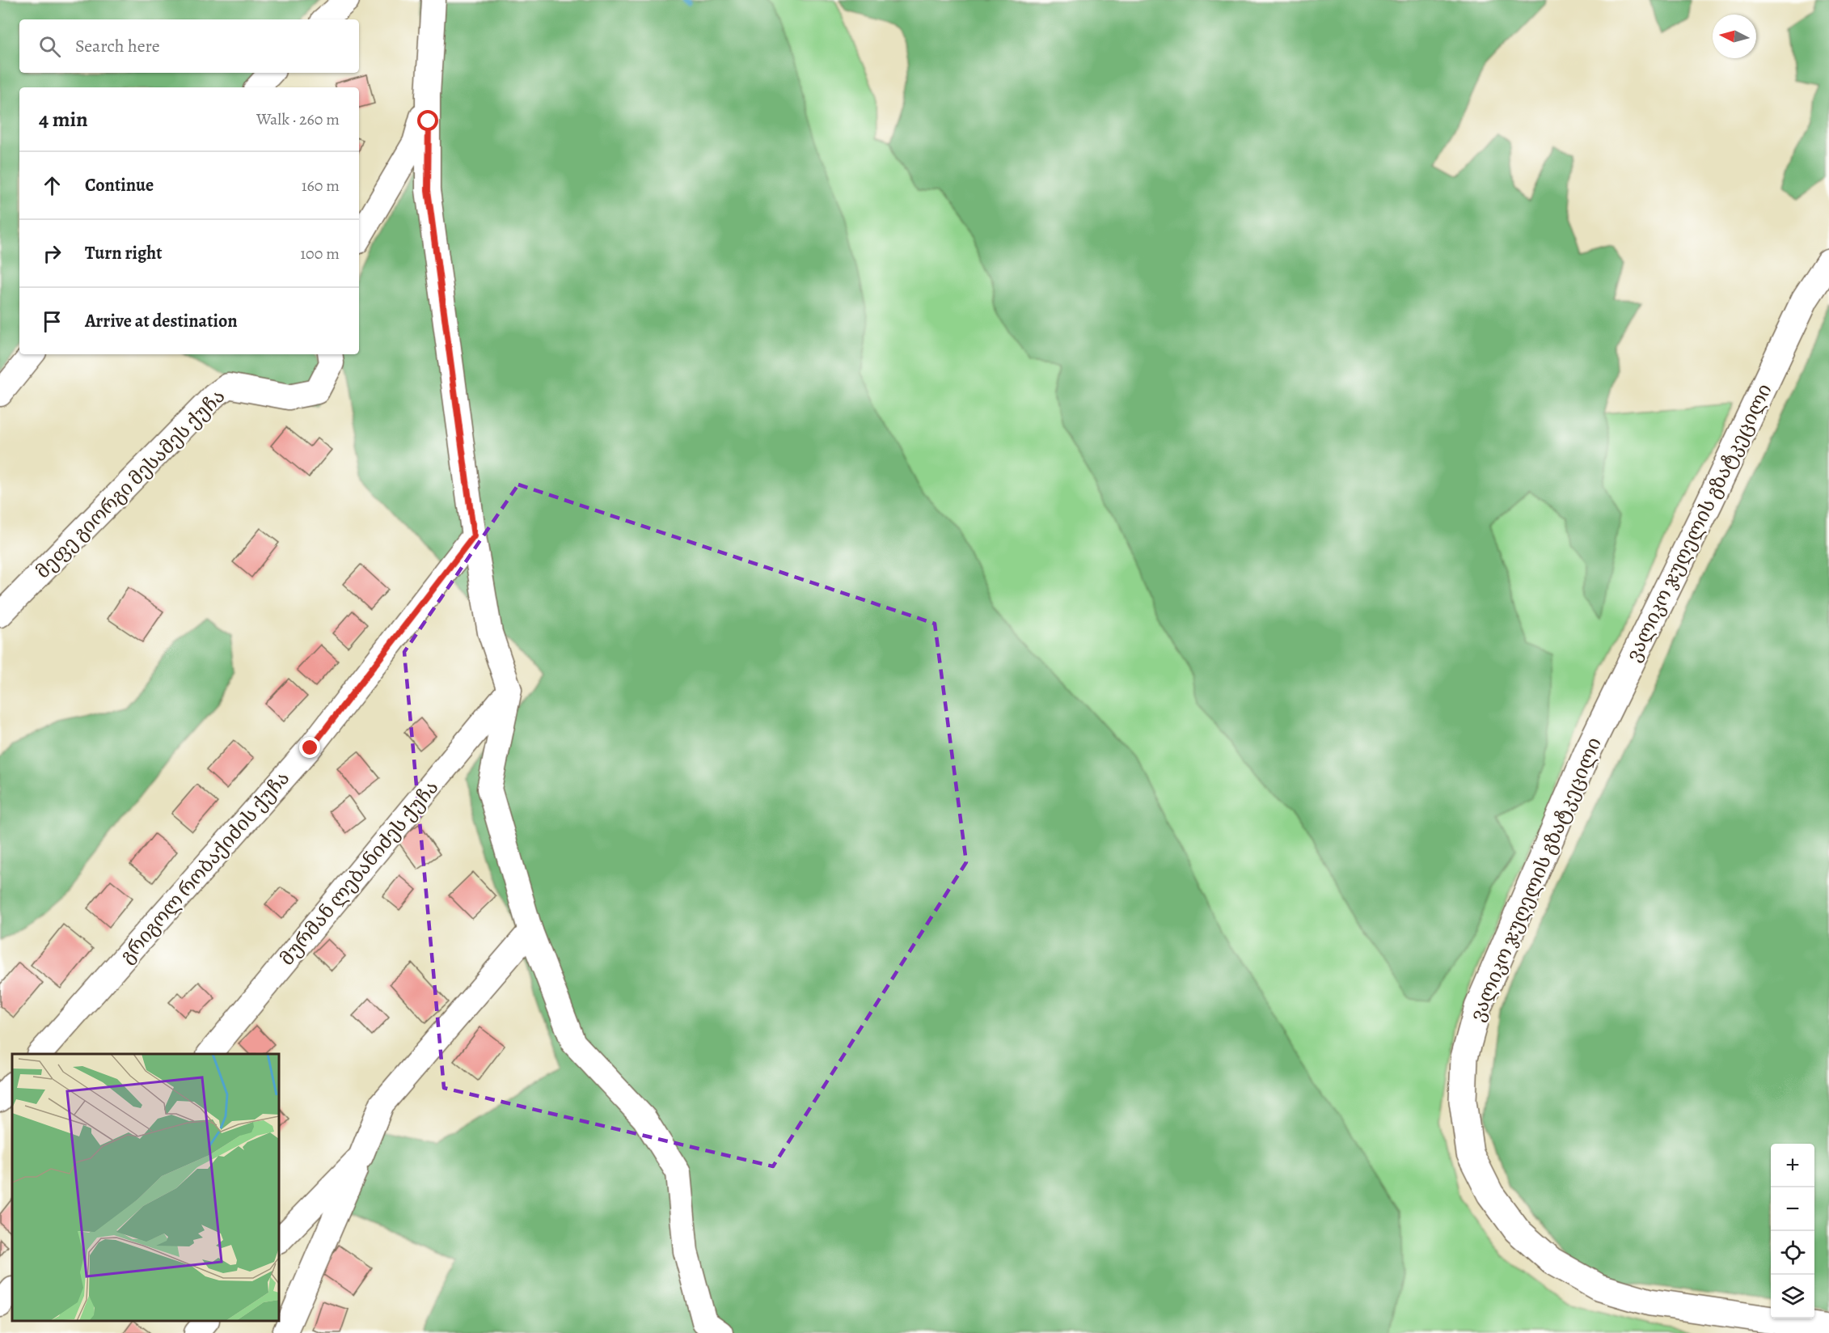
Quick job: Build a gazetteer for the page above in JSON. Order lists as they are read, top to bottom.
{
  "streets": {
    "main road": ["ვალიკო ჯუღელის გზატკეცილი"],
    "street": ["მეფე გიორგი მესამეს ქუჩა", "გრიგოლ რობაქიძის ქუჩა", "მურმან ლებანიძეს ქუჩა"]
  },
  "north": "left",
  "page": {
    "search": "Search here",
    "heading": ["4 min", "Walk · 260 m"],
    "list": [
      ["Continue", "160 m"],
      ["Turn right", "100 m"],
      "Arrive at destination"
    ],
    "map_buttons": ["+", "−"]
  }
}
